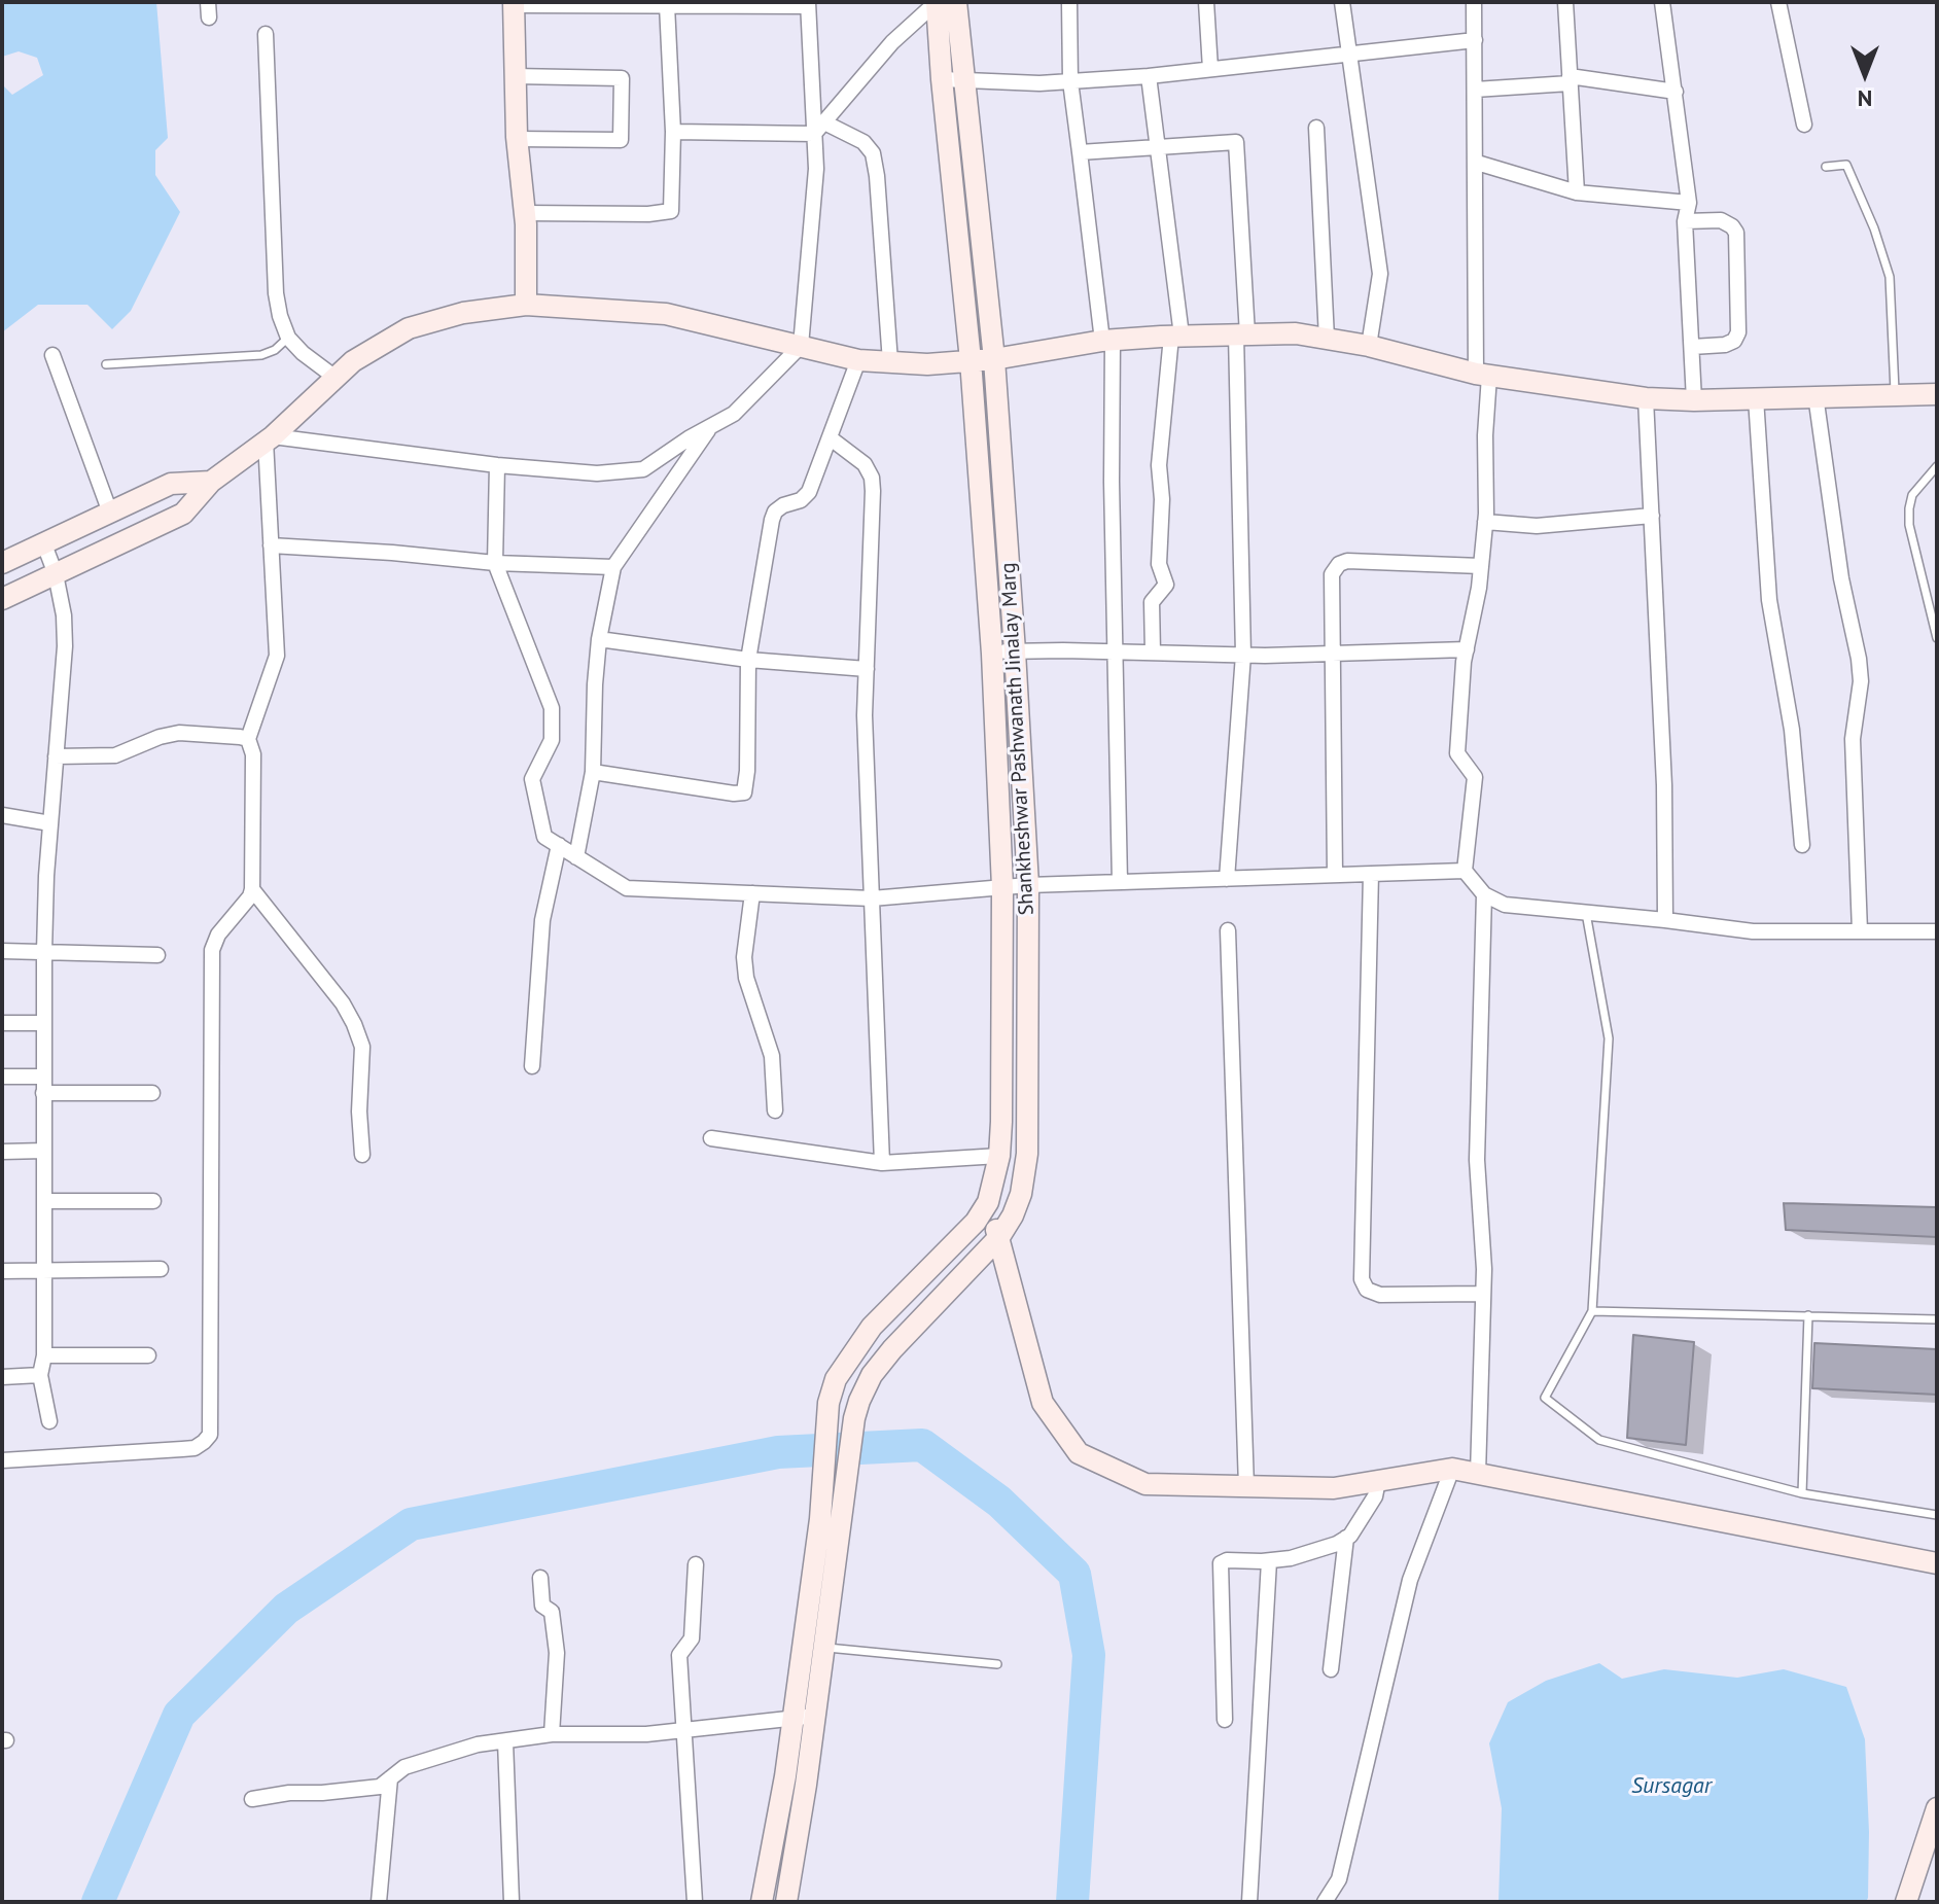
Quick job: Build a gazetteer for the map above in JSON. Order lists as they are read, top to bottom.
{
  "streets": {
    "main road": ["Shankheshwar Pashwanath Jinalay Marg"]
  },
  "water": ["Sursagar"],
  "north": "bottom"
}
